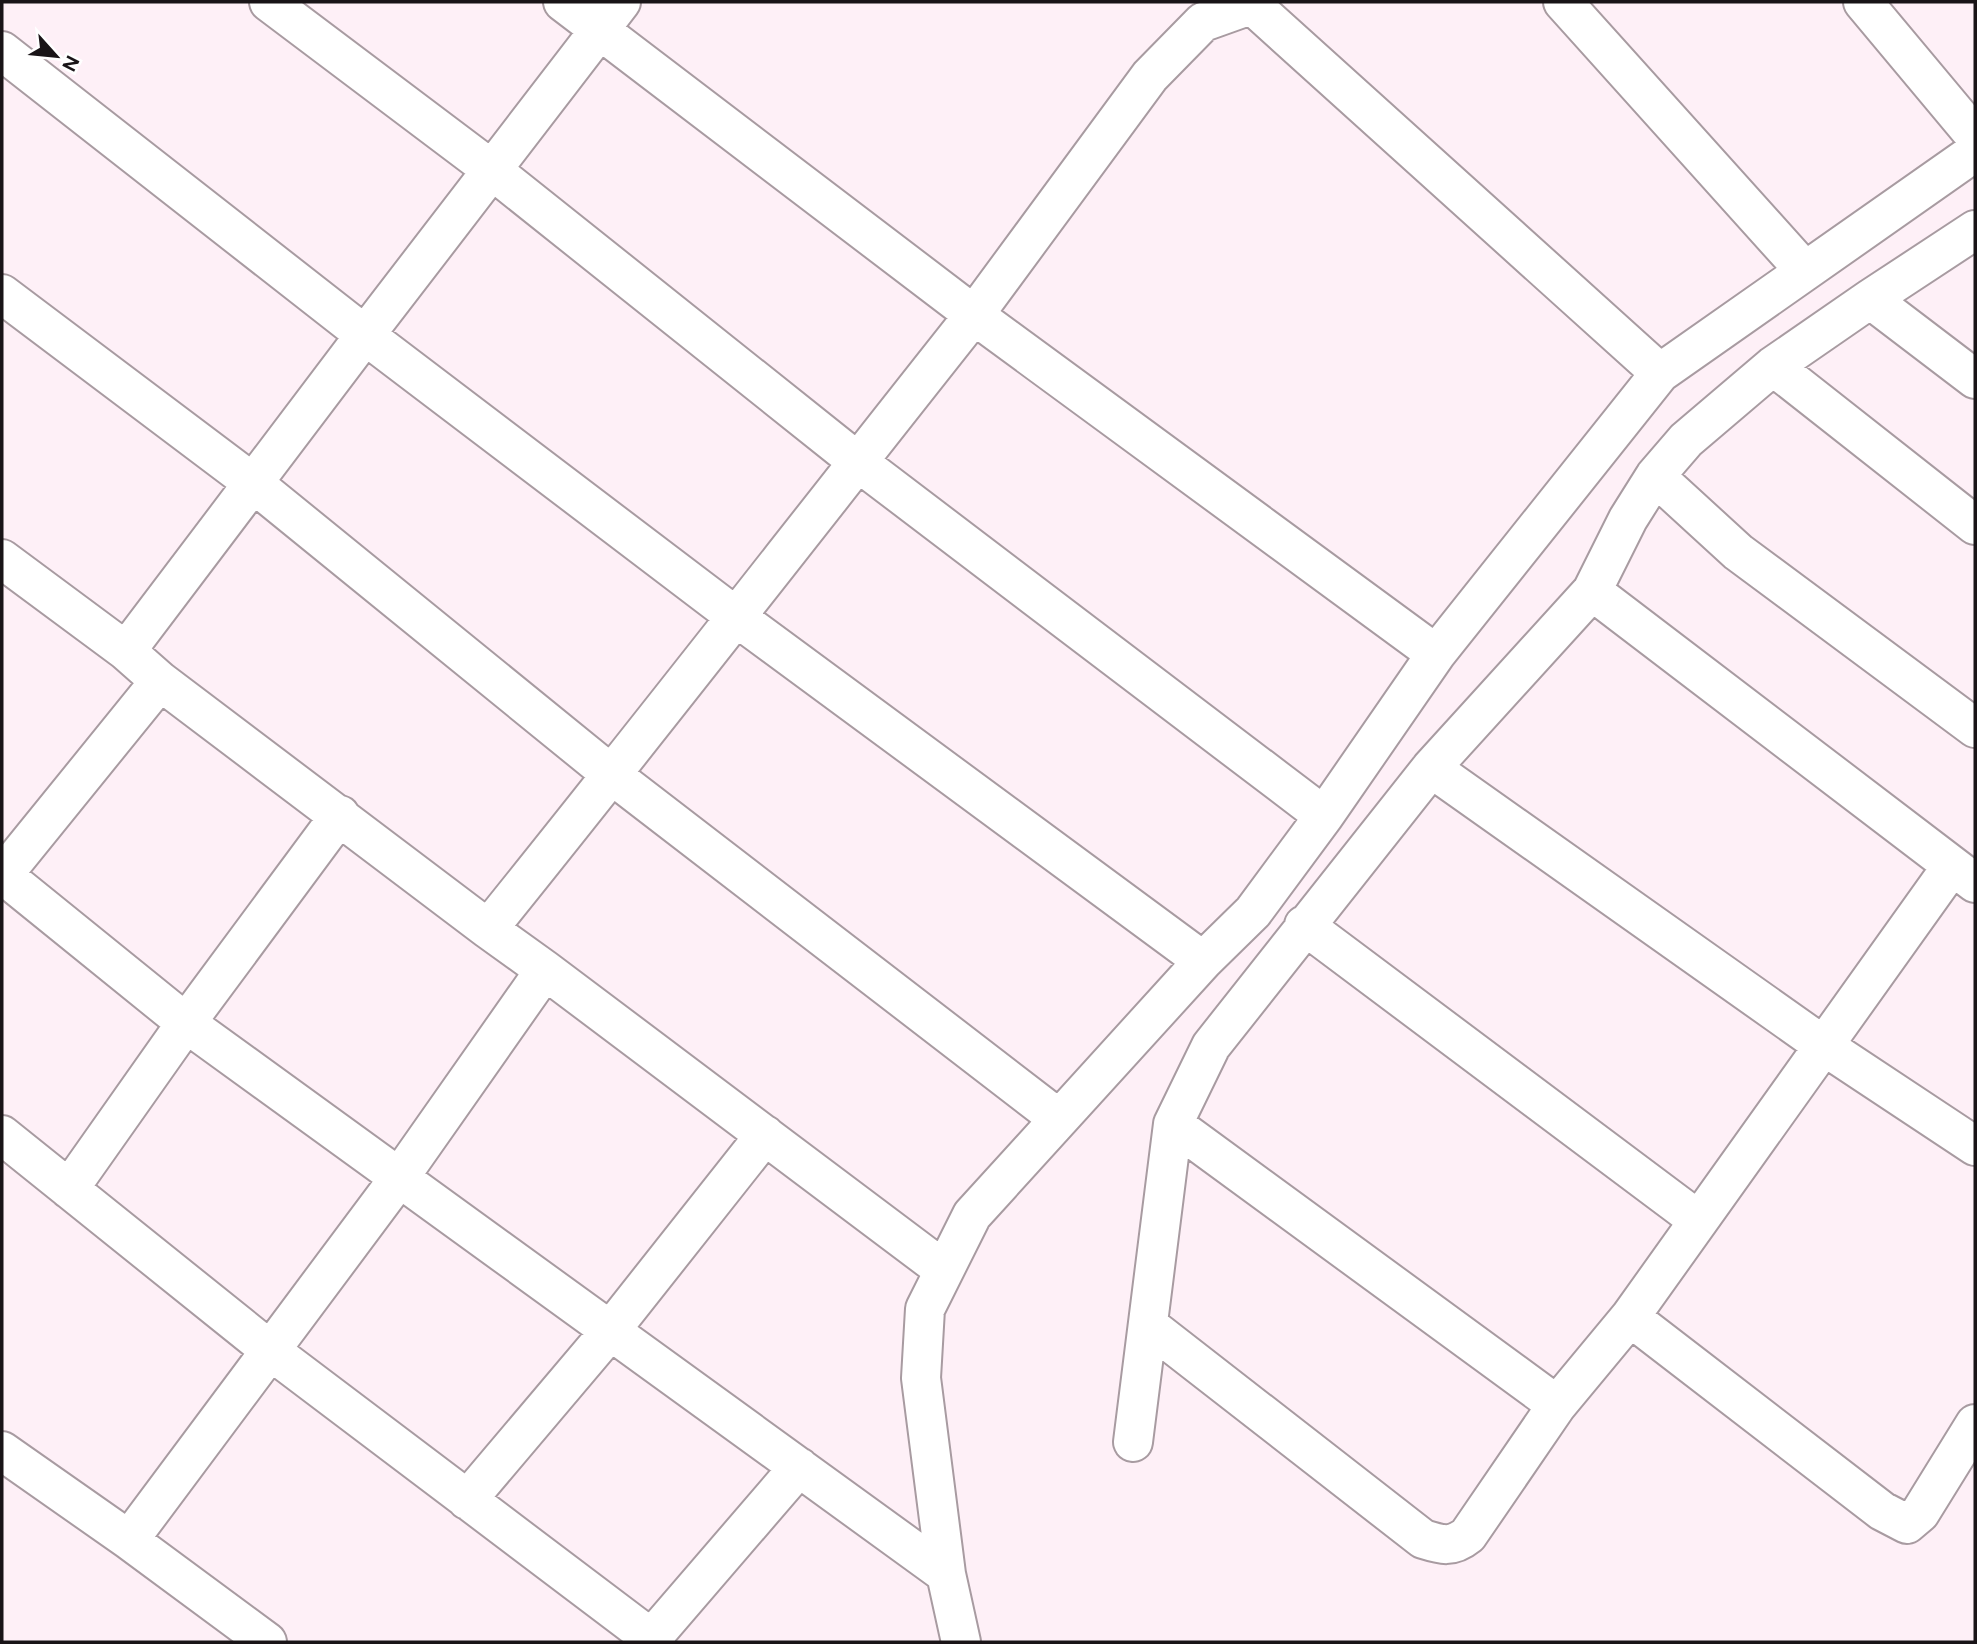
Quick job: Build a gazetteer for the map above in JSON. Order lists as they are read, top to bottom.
{
  "north": "bottom right"
}
